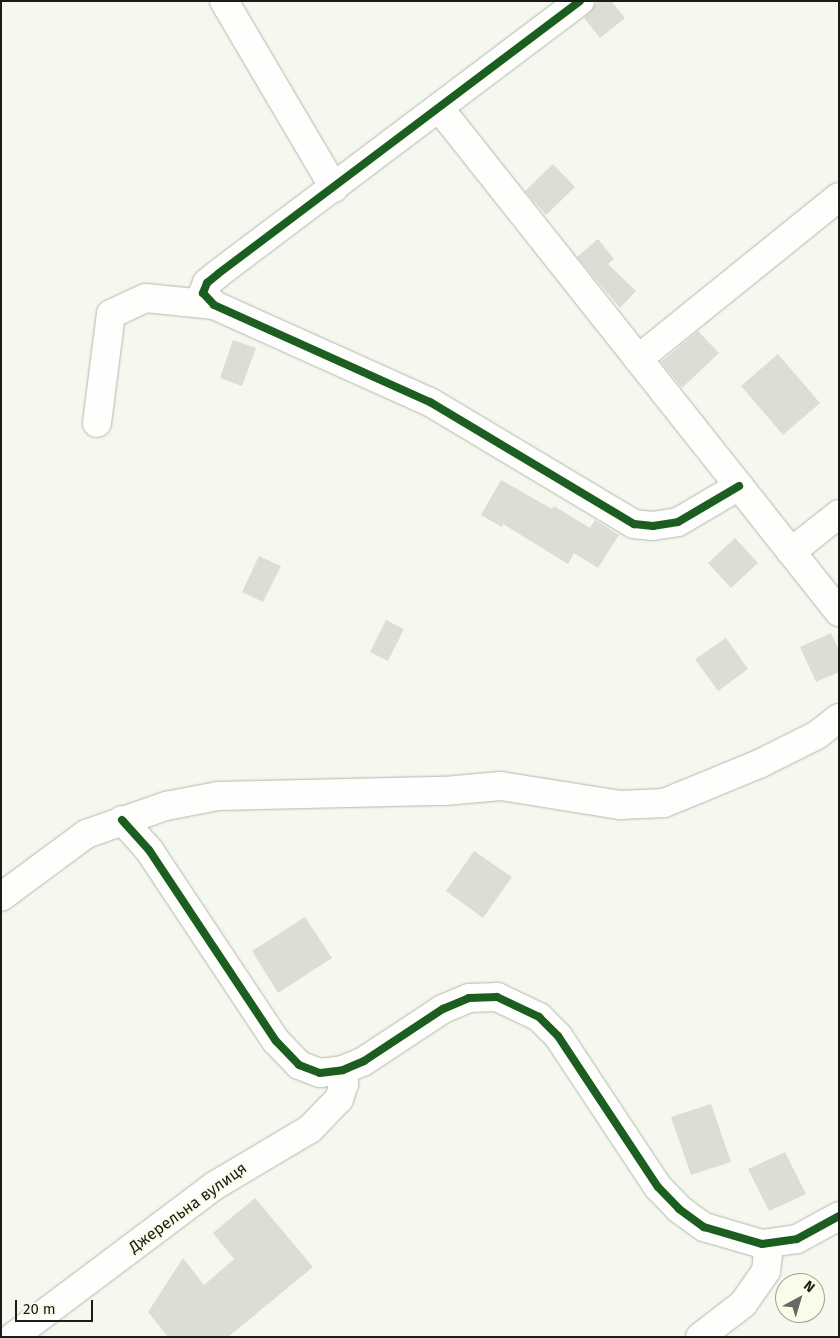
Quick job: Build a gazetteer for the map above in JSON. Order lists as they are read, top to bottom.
{
  "streets": {
    "street": ["Джерельна вулиця"]
  },
  "scale_bar": "20 m",
  "north": "top right"
}
